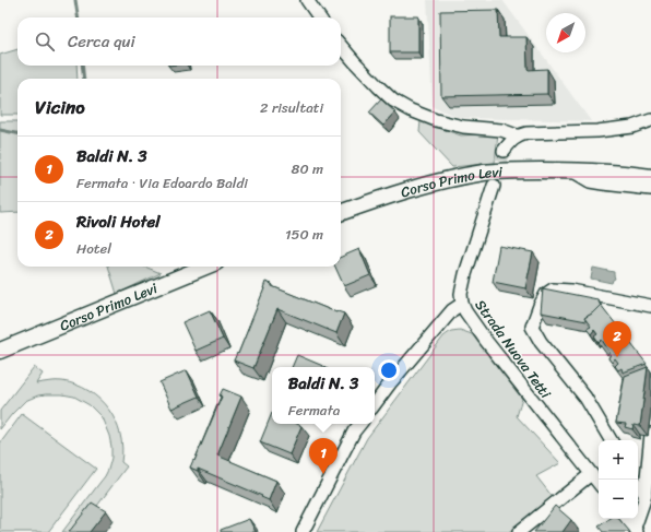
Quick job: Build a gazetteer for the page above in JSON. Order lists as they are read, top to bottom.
{
  "streets": {
    "main road": ["Corso Primo Levi"],
    "street": ["Strada Nuova Tetti"]
  },
  "north": "bottom left",
  "page": {
    "search": "Cerca qui",
    "heading": ["Vicino", "2 risultati"],
    "list": [
      {
        "mark": "1",
        "name": "Baldi N. 3",
        "note": "Fermata · Via Edoardo Baldi",
        "value": "80 m"
      },
      {
        "mark": "2",
        "name": "Rivoli Hotel",
        "note": "Hotel",
        "value": "150 m"
      }
    ],
    "pins": ["2", "1"],
    "popup": ["Baldi N. 3", "Fermata"],
    "map_buttons": ["+", "−"]
  }
}
